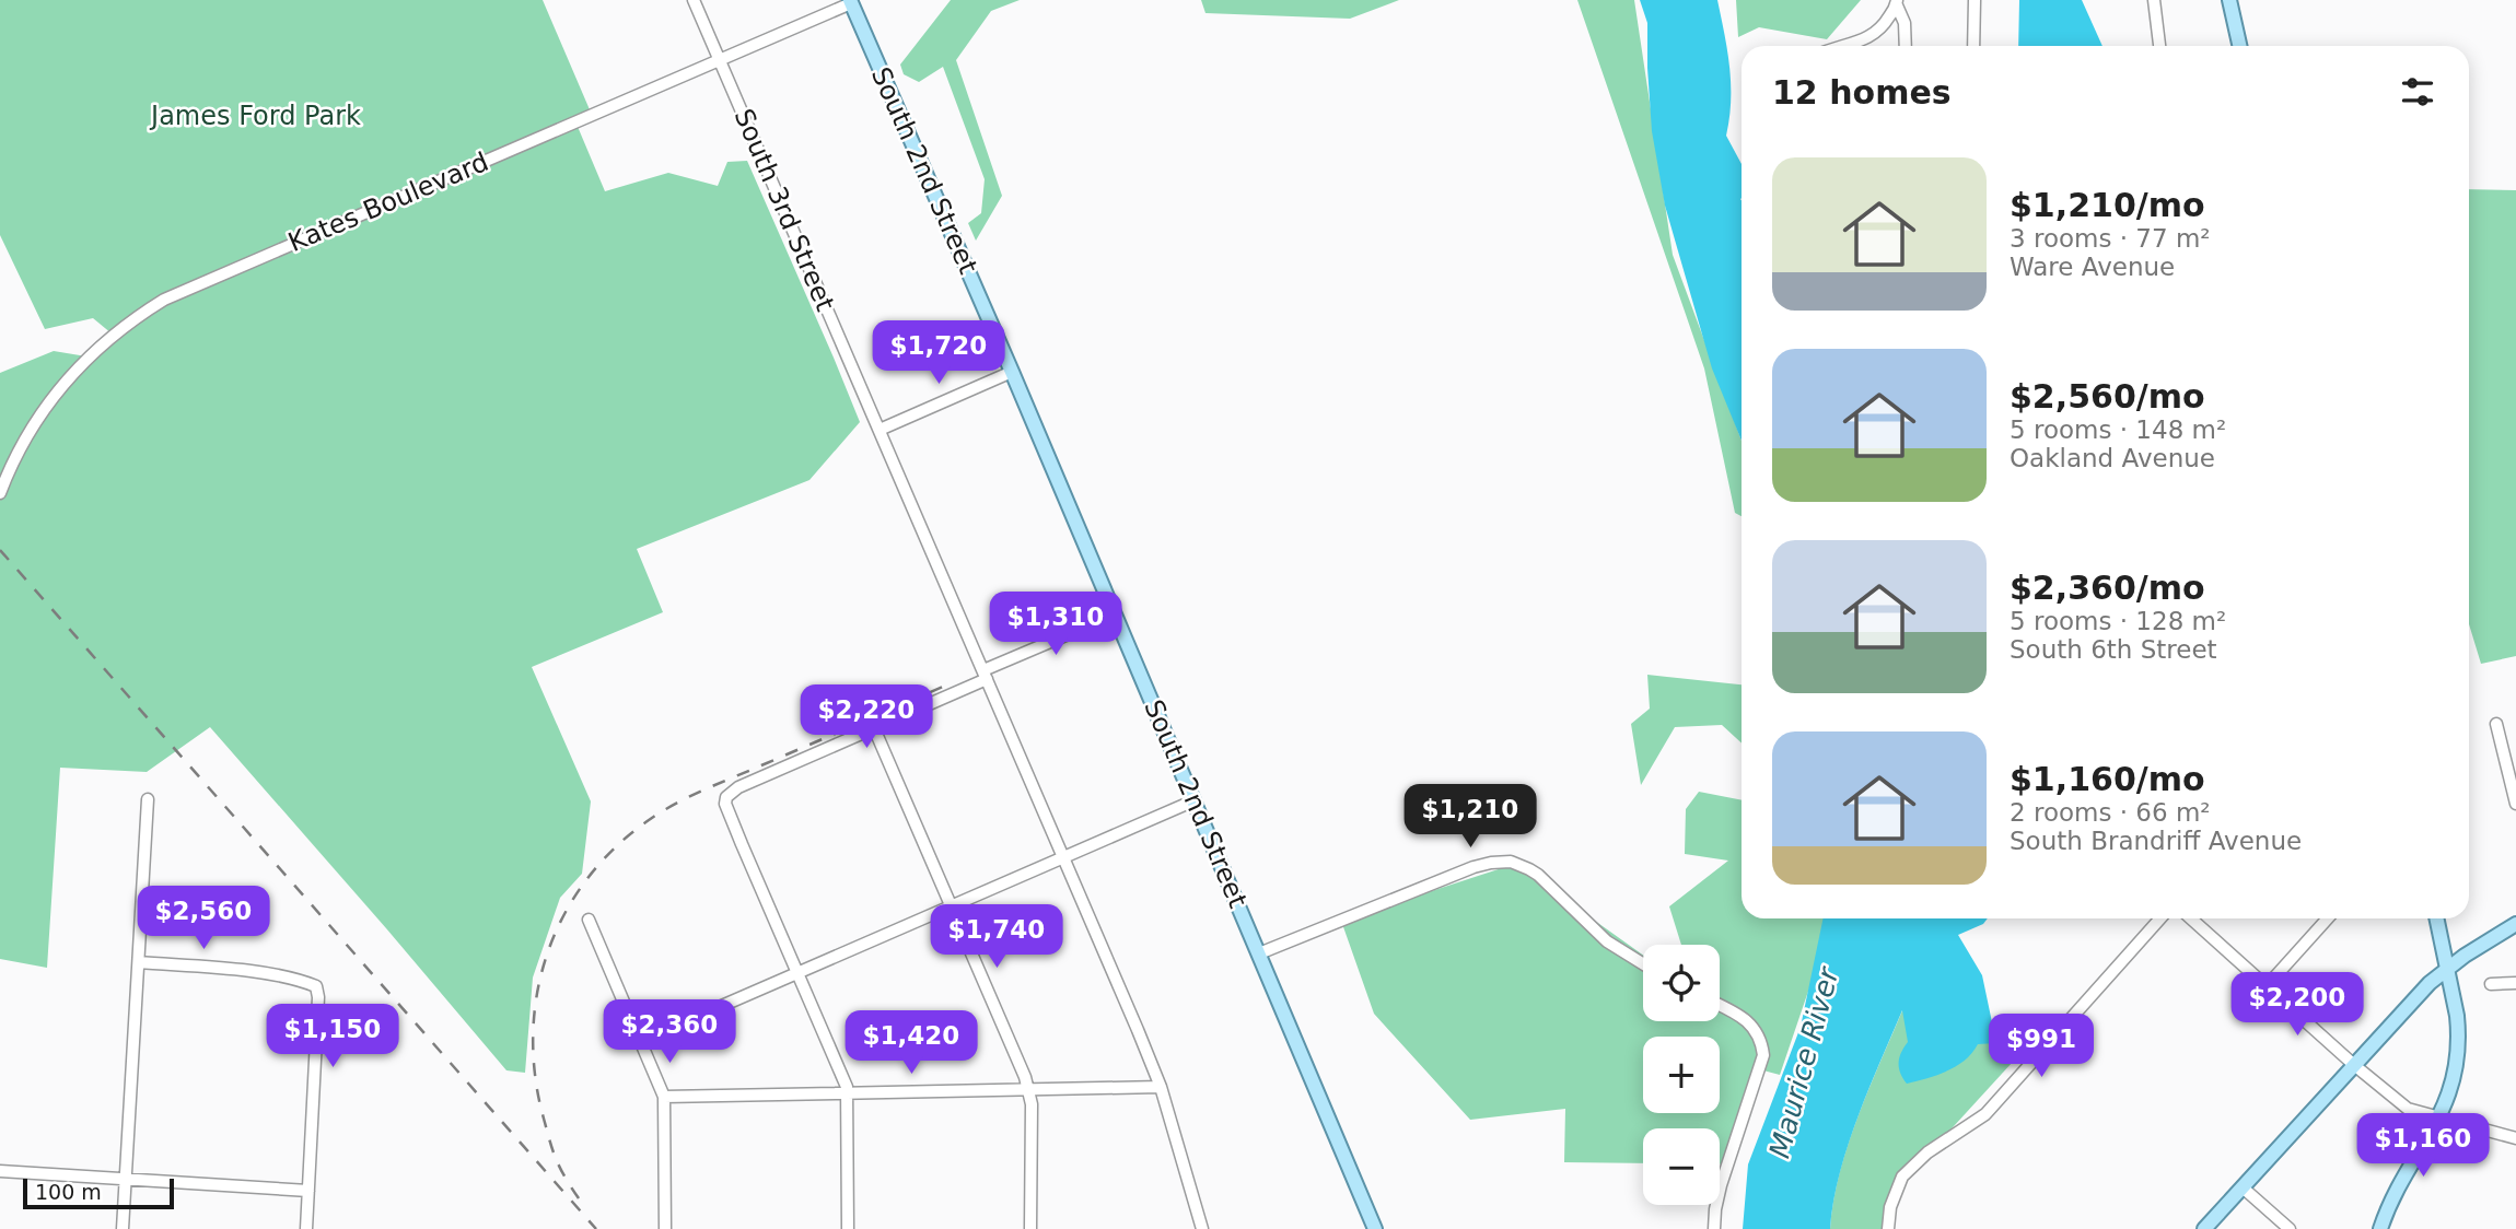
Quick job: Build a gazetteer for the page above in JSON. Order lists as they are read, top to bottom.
{
  "streets": {
    "main road": ["South 2nd Street"],
    "street": ["Kates Boulevard", "South 3rd Street"]
  },
  "crossings": [
    ["South 2nd Street", "Kates Boulevard"],
    ["Kates Boulevard", "South 3rd Street"]
  ],
  "water": ["Maurice River"],
  "parks": ["James Ford Park"],
  "scale_bar": "100 m",
  "page": {
    "heading": "12 homes",
    "list": [
      {
        "name": "$1,210/mo",
        "note": "3 rooms · 77 m² · Ware Avenue"
      },
      {
        "name": "$2,560/mo",
        "note": "5 rooms · 148 m² · Oakland Avenue"
      },
      {
        "name": "$2,360/mo",
        "note": "5 rooms · 128 m² · South 6th Street"
      },
      {
        "name": "$1,160/mo",
        "note": "2 rooms · 66 m² · South Brandriff Avenue"
      }
    ],
    "price": [
      "$1,720",
      "$1,310",
      "$2,220",
      "$1,210",
      "$2,560",
      "$1,740",
      "$2,200",
      "$2,360",
      "$1,150",
      "$1,420",
      "$991",
      "$1,160"
    ],
    "map_buttons": ["+", "−"],
    "scale": "100 m"
  }
}
